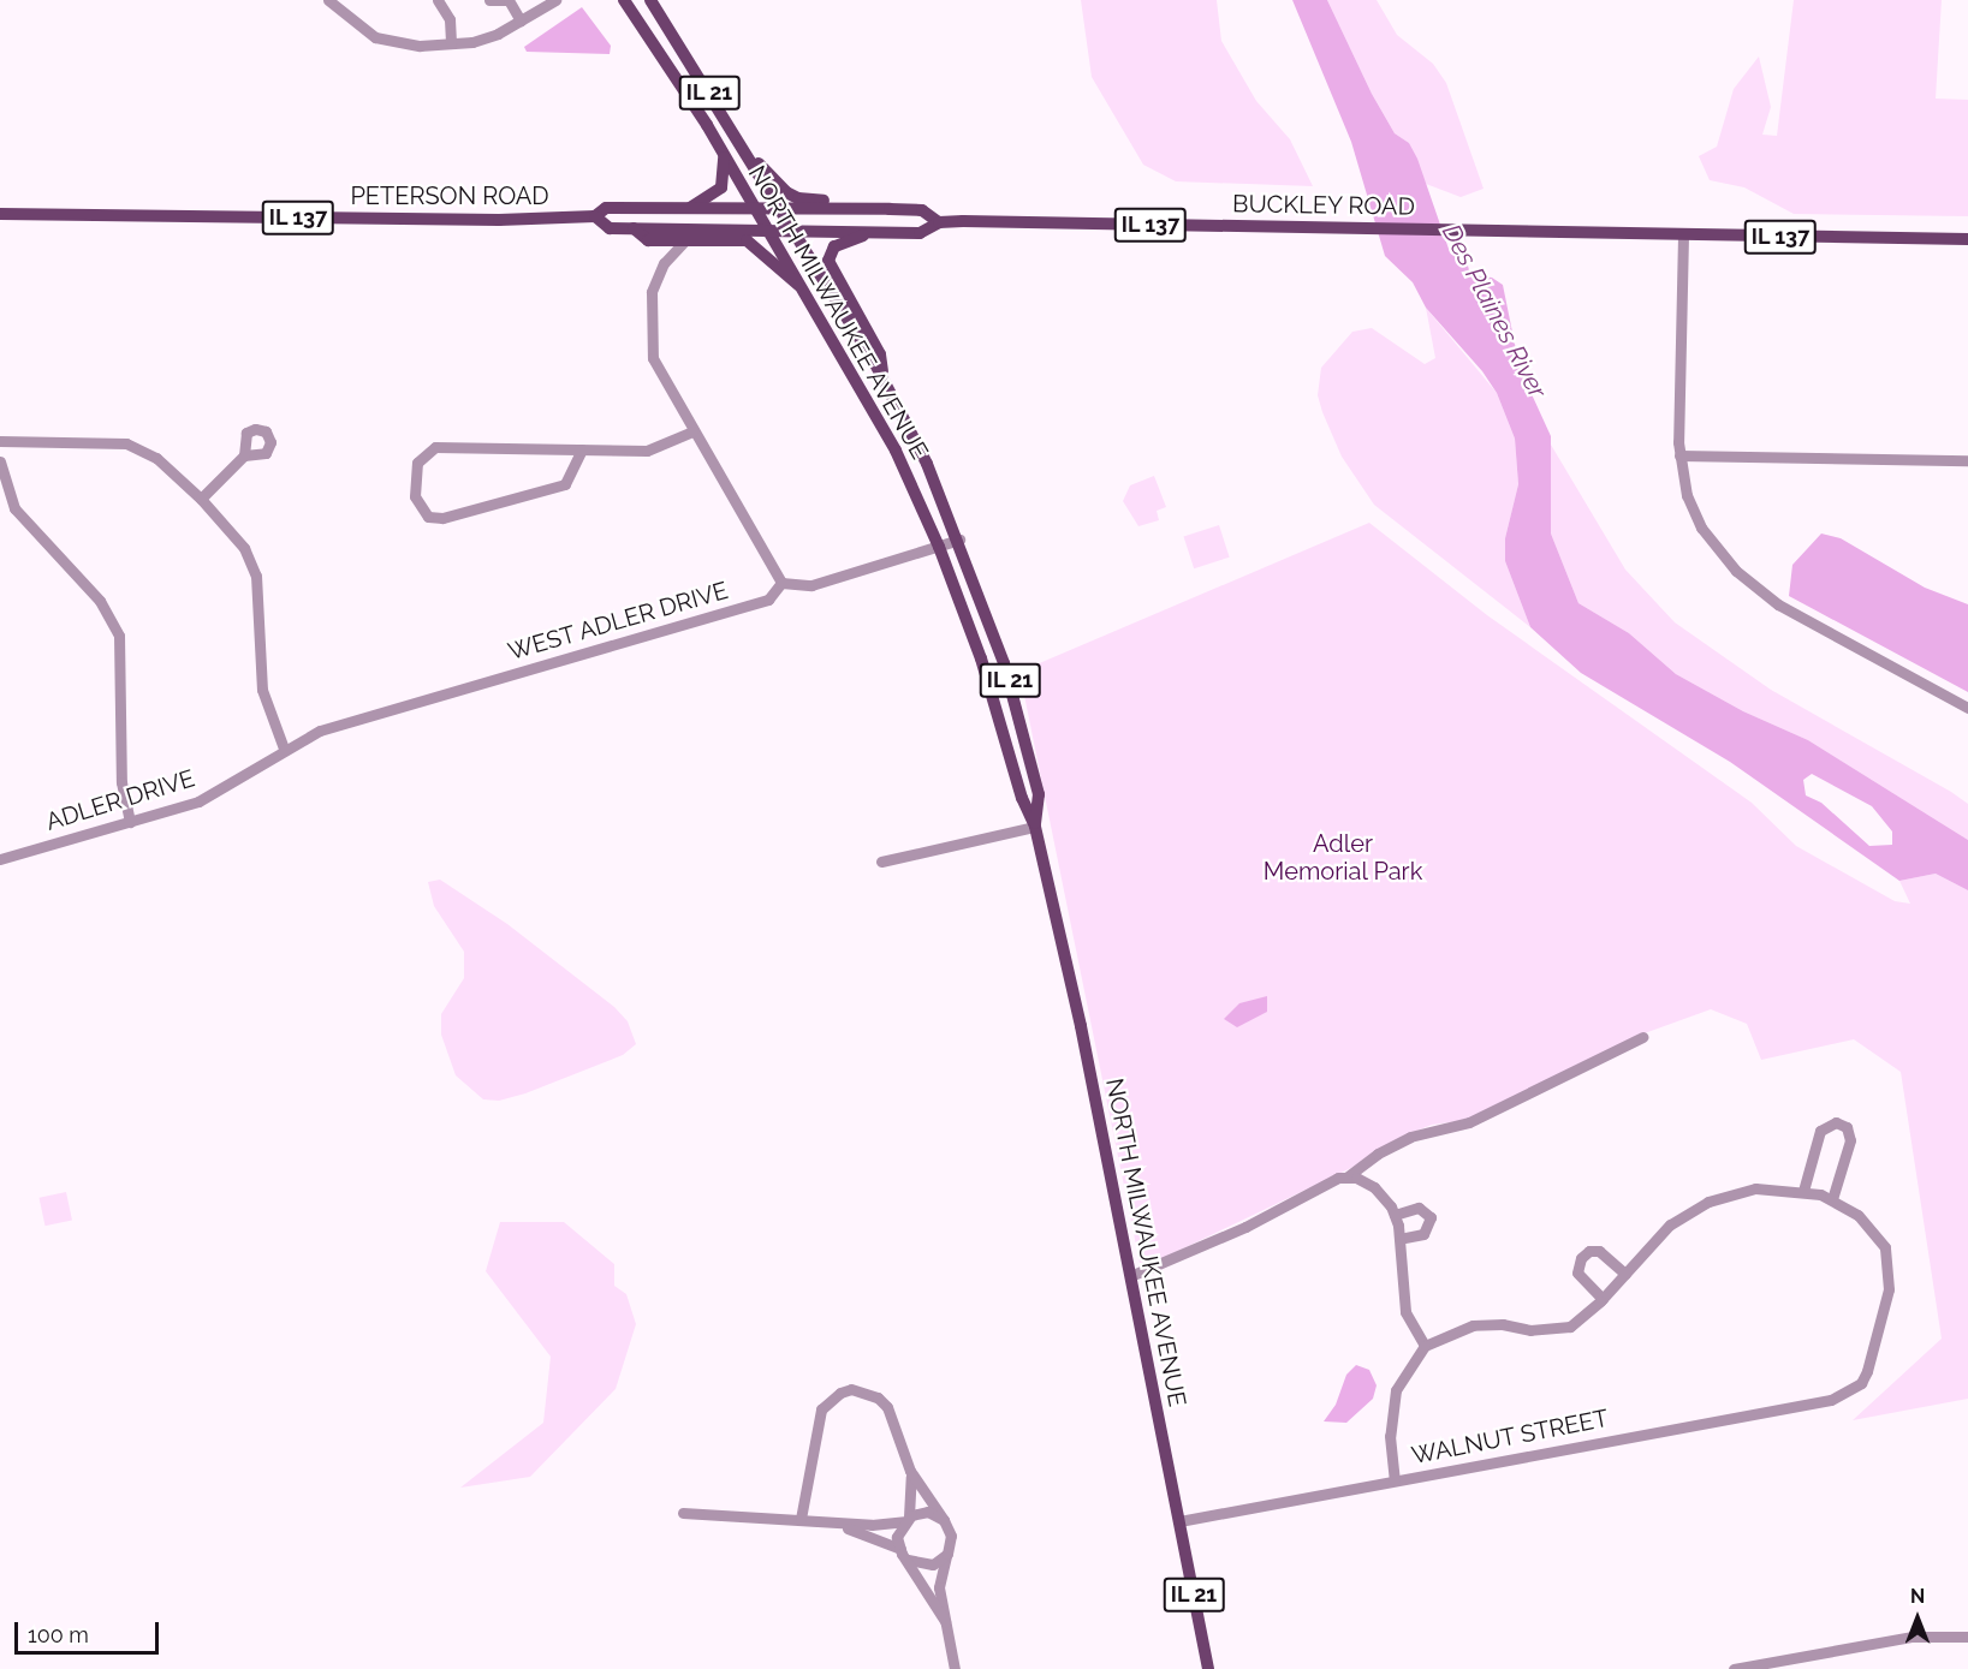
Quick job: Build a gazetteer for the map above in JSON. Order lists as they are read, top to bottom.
{
  "streets": {
    "main road": [
      "IL 21",
      "PETERSON ROAD",
      "BUCKLEY ROAD",
      "IL 137",
      "NORTH MILWAUKEE AVENUE"
    ],
    "street": ["WEST ADLER DRIVE", "ADLER DRIVE", "WALNUT STREET"]
  },
  "crossings": [
    ["PETERSON ROAD", "BUCKLEY ROAD"],
    ["PETERSON ROAD", "NORTH MILWAUKEE AVENUE"],
    ["BUCKLEY ROAD", "NORTH MILWAUKEE AVENUE"],
    ["NORTH MILWAUKEE AVENUE", "WALNUT STREET"],
    ["WEST ADLER DRIVE", "ADLER DRIVE"]
  ],
  "water": ["Des Plaines River"],
  "parks": ["Adler Memorial Park"],
  "scale_bar": "100 m",
  "north": "top"
}
